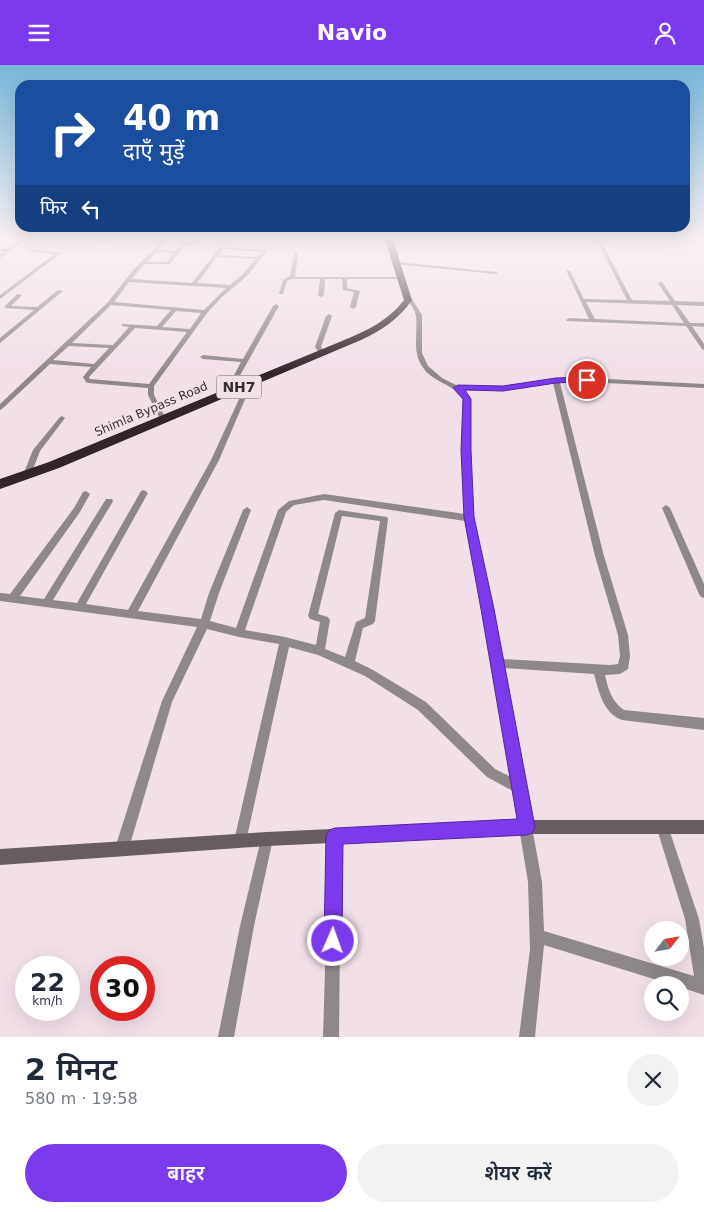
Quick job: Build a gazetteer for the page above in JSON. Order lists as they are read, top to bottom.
{
  "streets": {
    "highway": ["NH7", "Shimla Bypass Road"]
  },
  "north": "top right",
  "page": {
    "header": "Navio",
    "turn": ["40 m", "दाएँ मुड़ें"],
    "then": "फिर",
    "speed": "22 km/h",
    "limit": "30",
    "heading": ["2 मिनट", "580 m · 19:58"],
    "buttons": ["बाहर", "शेयर करें"]
  }
}
